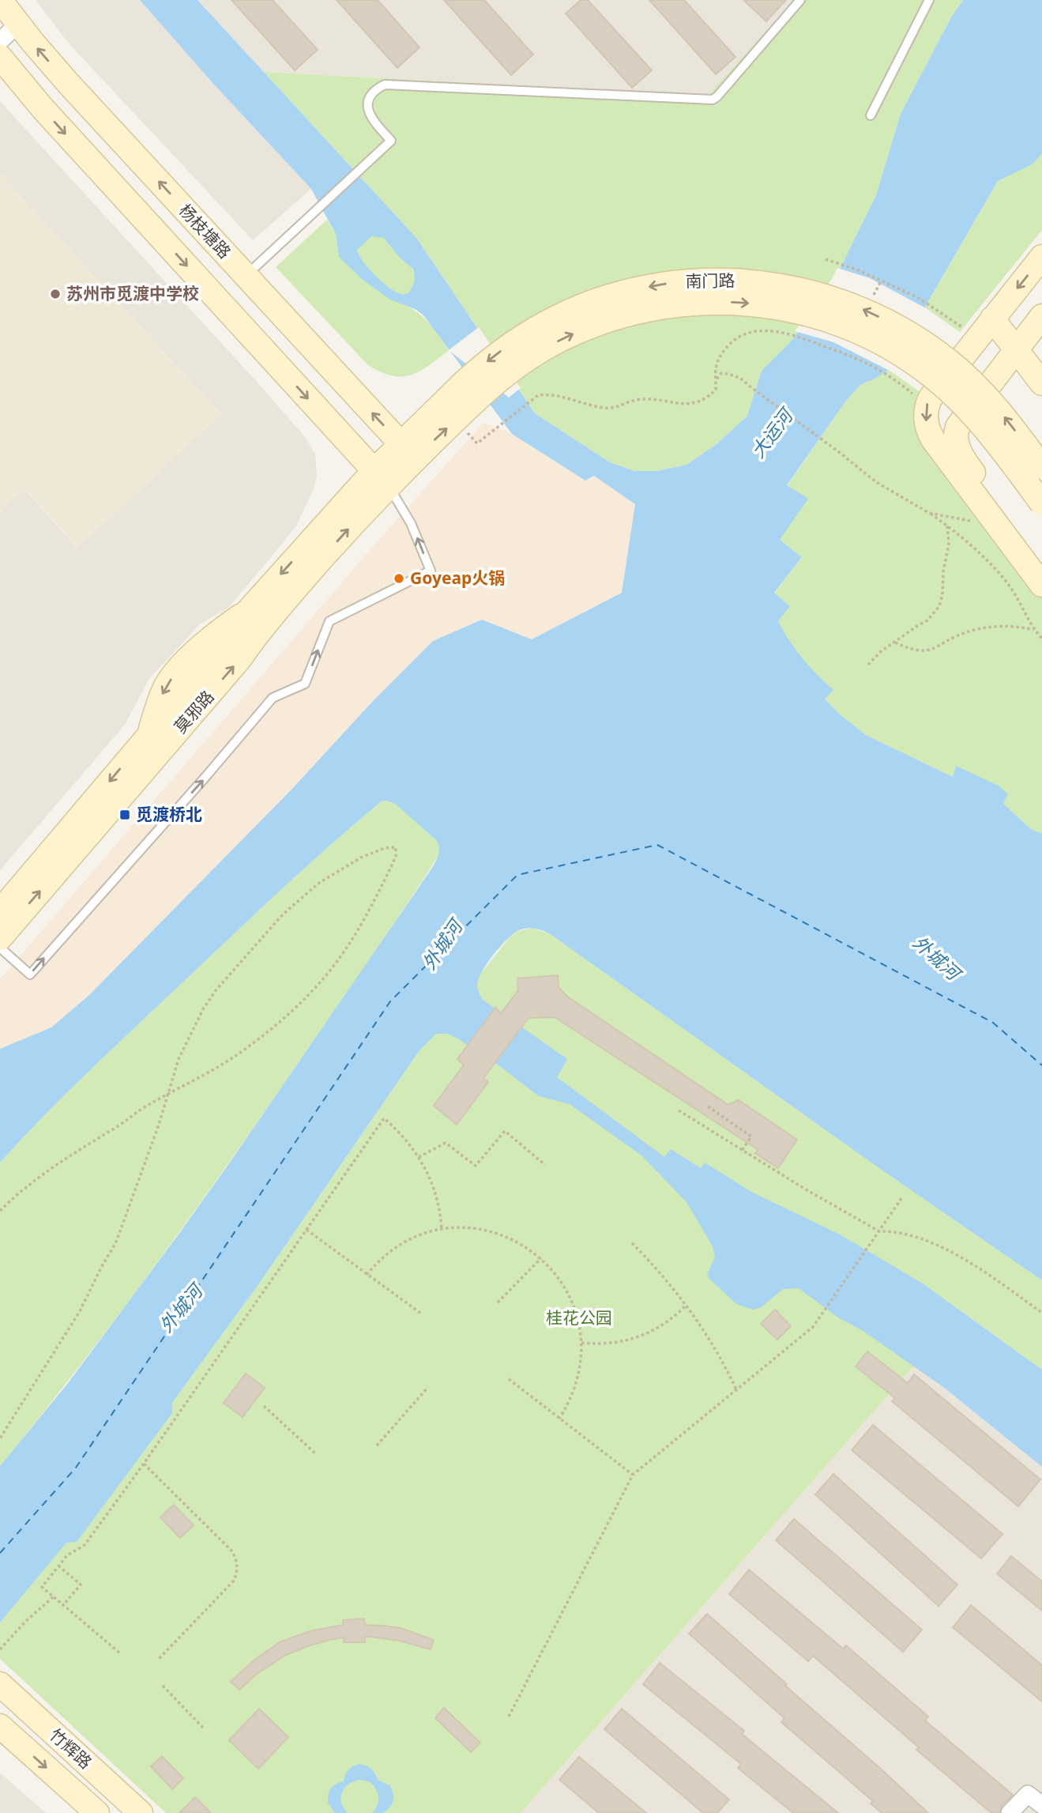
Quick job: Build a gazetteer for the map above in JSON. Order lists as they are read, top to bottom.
{
  "streets": {
    "main road": [
      "杨枝塘路",
      "南门路",
      "莫邪路",
      "竹辉路"
    ]
  },
  "crossings": [
    ["杨枝塘路", "南门路"],
    ["南门路", "莫邪路"]
  ],
  "water": ["大运河", "外城河"],
  "parks": ["桂花公园"],
  "places": {
    "other": ["苏州市觅渡中学校", "Goyeap火锅"],
    "transit": ["觅渡桥北"]
  }
}
